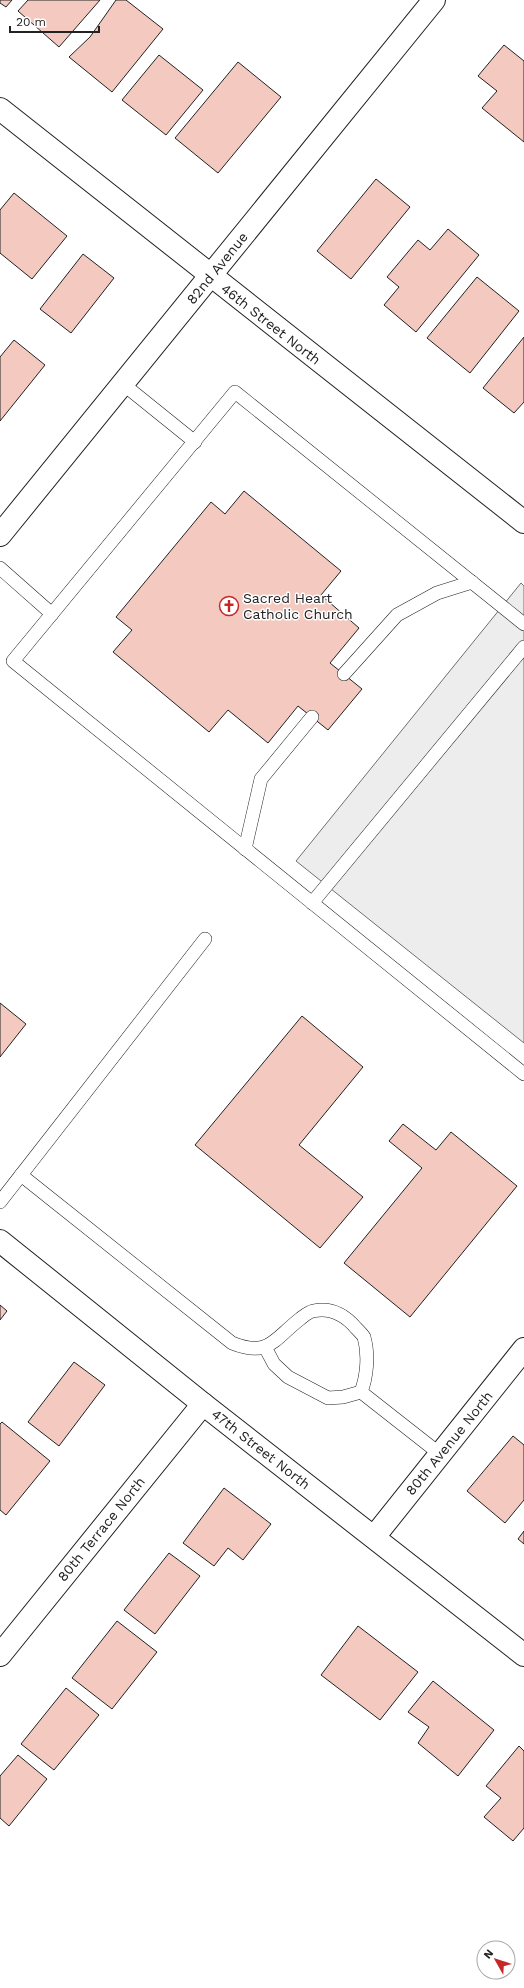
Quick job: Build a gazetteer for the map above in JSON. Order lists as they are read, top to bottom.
{
  "streets": {
    "street": [
      "82nd Avenue",
      "46th Street North",
      "80th Avenue North",
      "47th Street North",
      "80th Terrace North"
    ]
  },
  "crossings": [
    ["82nd Avenue", "46th Street North"],
    ["80th Avenue North", "47th Street North"],
    ["47th Street North", "80th Terrace North"]
  ],
  "places": {
    "church": ["Sacred Heart Catholic Church"]
  },
  "scale_bar": "20 m",
  "north": "top left"
}
